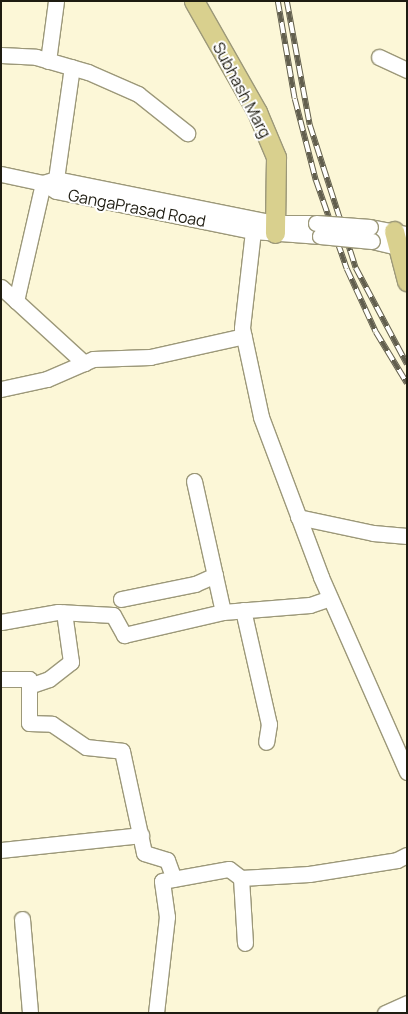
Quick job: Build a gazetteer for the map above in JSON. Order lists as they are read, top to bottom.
{
  "streets": {
    "main road": ["Subhash Marg"],
    "street": ["GangaPrasad Road"]
  },
  "crossings": [
    ["Subhash Marg", "GangaPrasad Road"]
  ]
}
